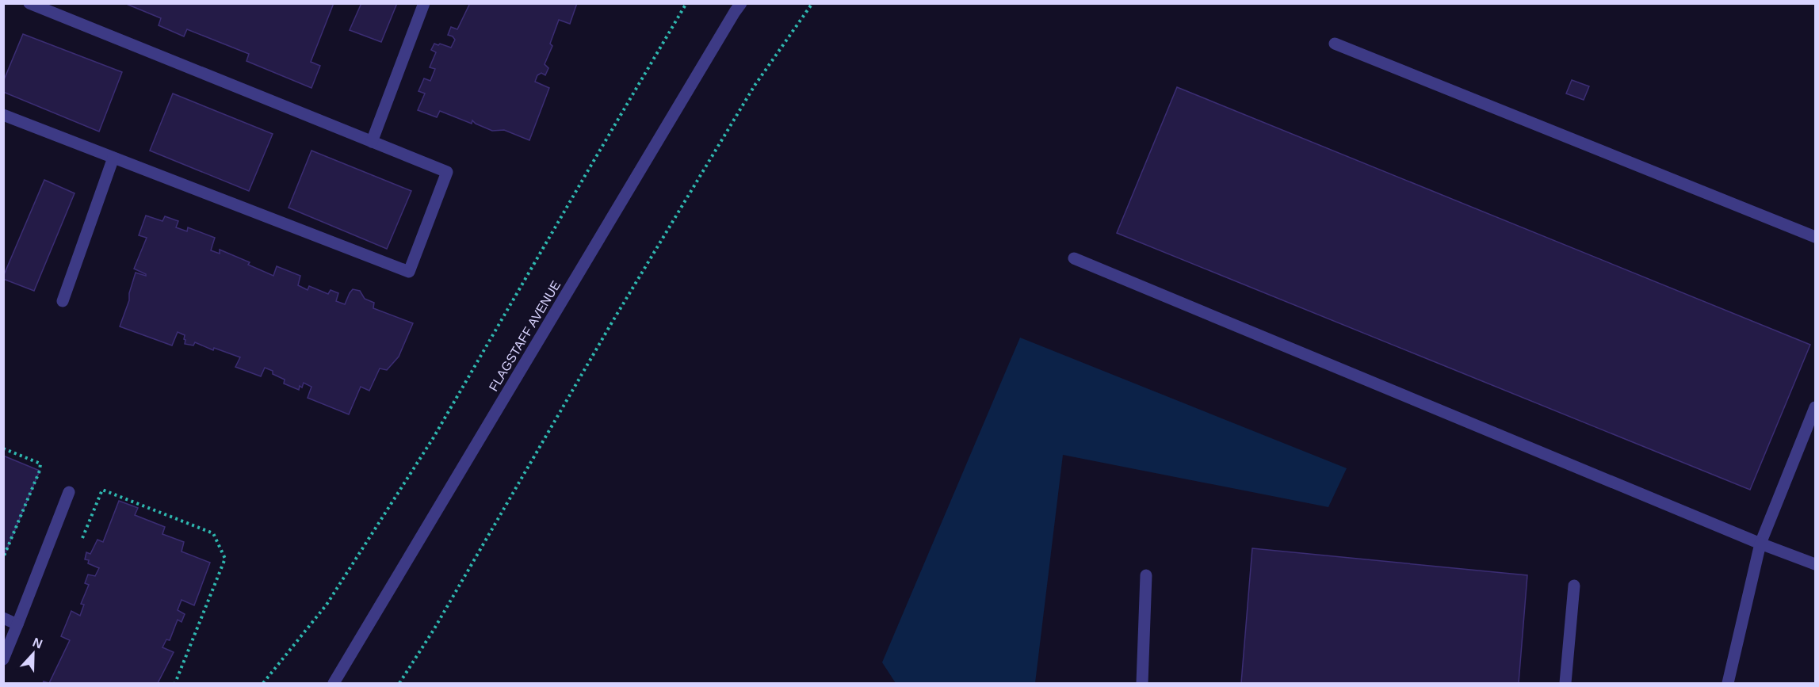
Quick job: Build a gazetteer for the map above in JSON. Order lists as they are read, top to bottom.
{
  "streets": {
    "street": ["FLAGSTAFF AVENUE"]
  },
  "north": "top"
}
